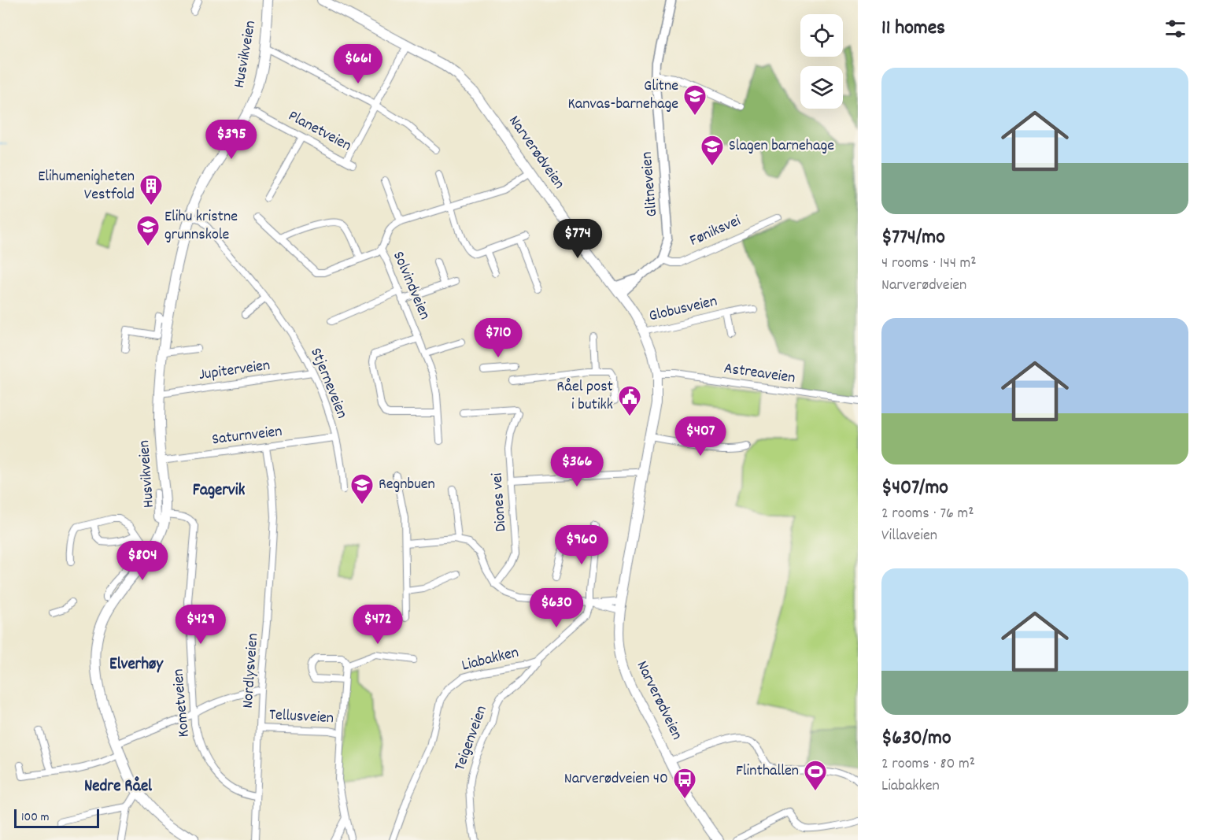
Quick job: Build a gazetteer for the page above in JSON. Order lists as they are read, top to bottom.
{
  "streets": {
    "main road": ["Husvikveien", "Narverødveien"],
    "street": [
      "Planetveien",
      "Glitneveien",
      "Føniksvei",
      "Solvindveien",
      "Globusveien",
      "Jupiterveien",
      "Astreaveien",
      "Stjerneveien",
      "Saturnveien",
      "Diones vei",
      "Liabakken",
      "Nordlysveien",
      "Kometveien",
      "Tellusveien",
      "Teigenveien"
    ]
  },
  "crossings": [
    ["Husvikveien", "Planetveien"],
    ["Husvikveien", "Jupiterveien"],
    ["Husvikveien", "Stjerneveien"],
    ["Husvikveien", "Saturnveien"],
    ["Husvikveien", "Kometveien"],
    ["Narverødveien", "Globusveien"],
    ["Narverødveien", "Astreaveien"],
    ["Glitneveien", "Føniksvei"],
    ["Jupiterveien", "Stjerneveien"],
    ["Stjerneveien", "Saturnveien"],
    ["Saturnveien", "Nordlysveien"],
    ["Liabakken", "Teigenveien"],
    ["Nordlysveien", "Kometveien"],
    ["Nordlysveien", "Tellusveien"]
  ],
  "districts": ["Fagervik", "Elverhøy", "Nedre Råel"],
  "places": {
    "school or university": [
      "Glitne Kanvas-barnehage",
      "Slagen barnehage",
      "Elihu kristne grunnskole",
      "Regnbuen"
    ],
    "building": ["Elihumenigheten Vestfold"],
    "public building": ["Råel post i butikk"],
    "sports": ["Flinthallen"],
    "bus stop": ["Narverødveien 40"]
  },
  "scale_bar": "100 m",
  "page": {
    "heading": "11 homes",
    "price": [
      "$661",
      "$395",
      "$774",
      "$710",
      "$407",
      "$366",
      "$960",
      "$804",
      "$630",
      "$429",
      "$472"
    ],
    "list": [
      {
        "name": "$774/mo",
        "note": "4 rooms · 144 m² · Narverødveien"
      },
      {
        "name": "$407/mo",
        "note": "2 rooms · 76 m² · Villaveien"
      },
      {
        "name": "$630/mo",
        "note": "2 rooms · 80 m² · Liabakken"
      }
    ],
    "scale": "100 m"
  }
}
